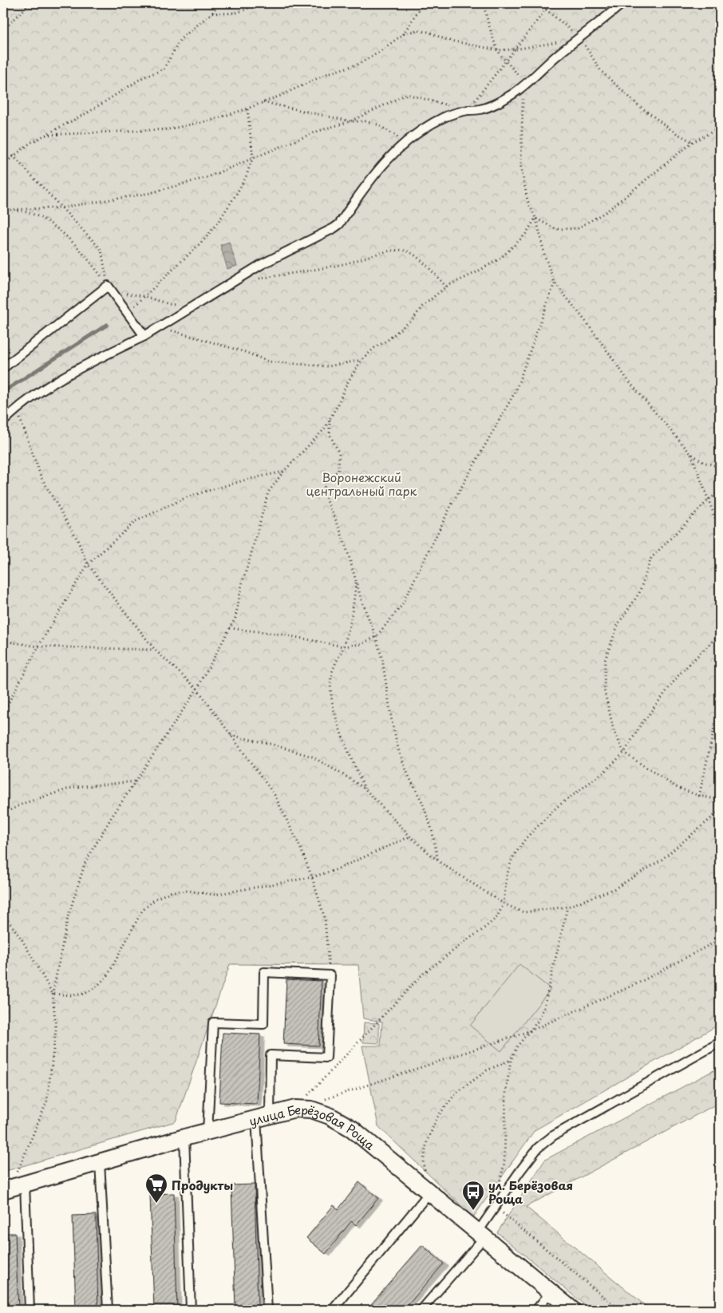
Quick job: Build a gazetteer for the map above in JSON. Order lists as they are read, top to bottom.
{
  "streets": {
    "street": ["улица Берёзовая Роща"]
  },
  "parks": ["Воронежский центральный парк"],
  "places": {
    "supermarket": ["Продукты"],
    "bus stop": ["ул. Берёзовая Роща"]
  }
}
